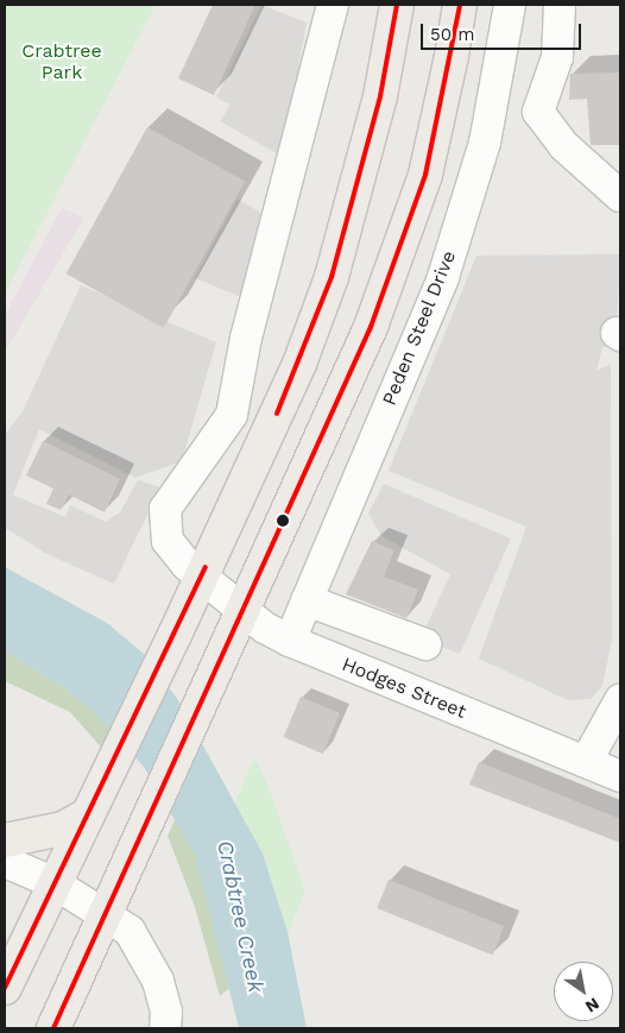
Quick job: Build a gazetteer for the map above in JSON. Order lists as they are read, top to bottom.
{
  "streets": {
    "street": ["Peden Steel Drive", "Hodges Street"]
  },
  "crossings": [
    ["Peden Steel Drive", "Hodges Street"]
  ],
  "water": ["Crabtree Creek"],
  "parks": ["Crabtree Park"],
  "scale_bar": "50 m",
  "north": "bottom right"
}
